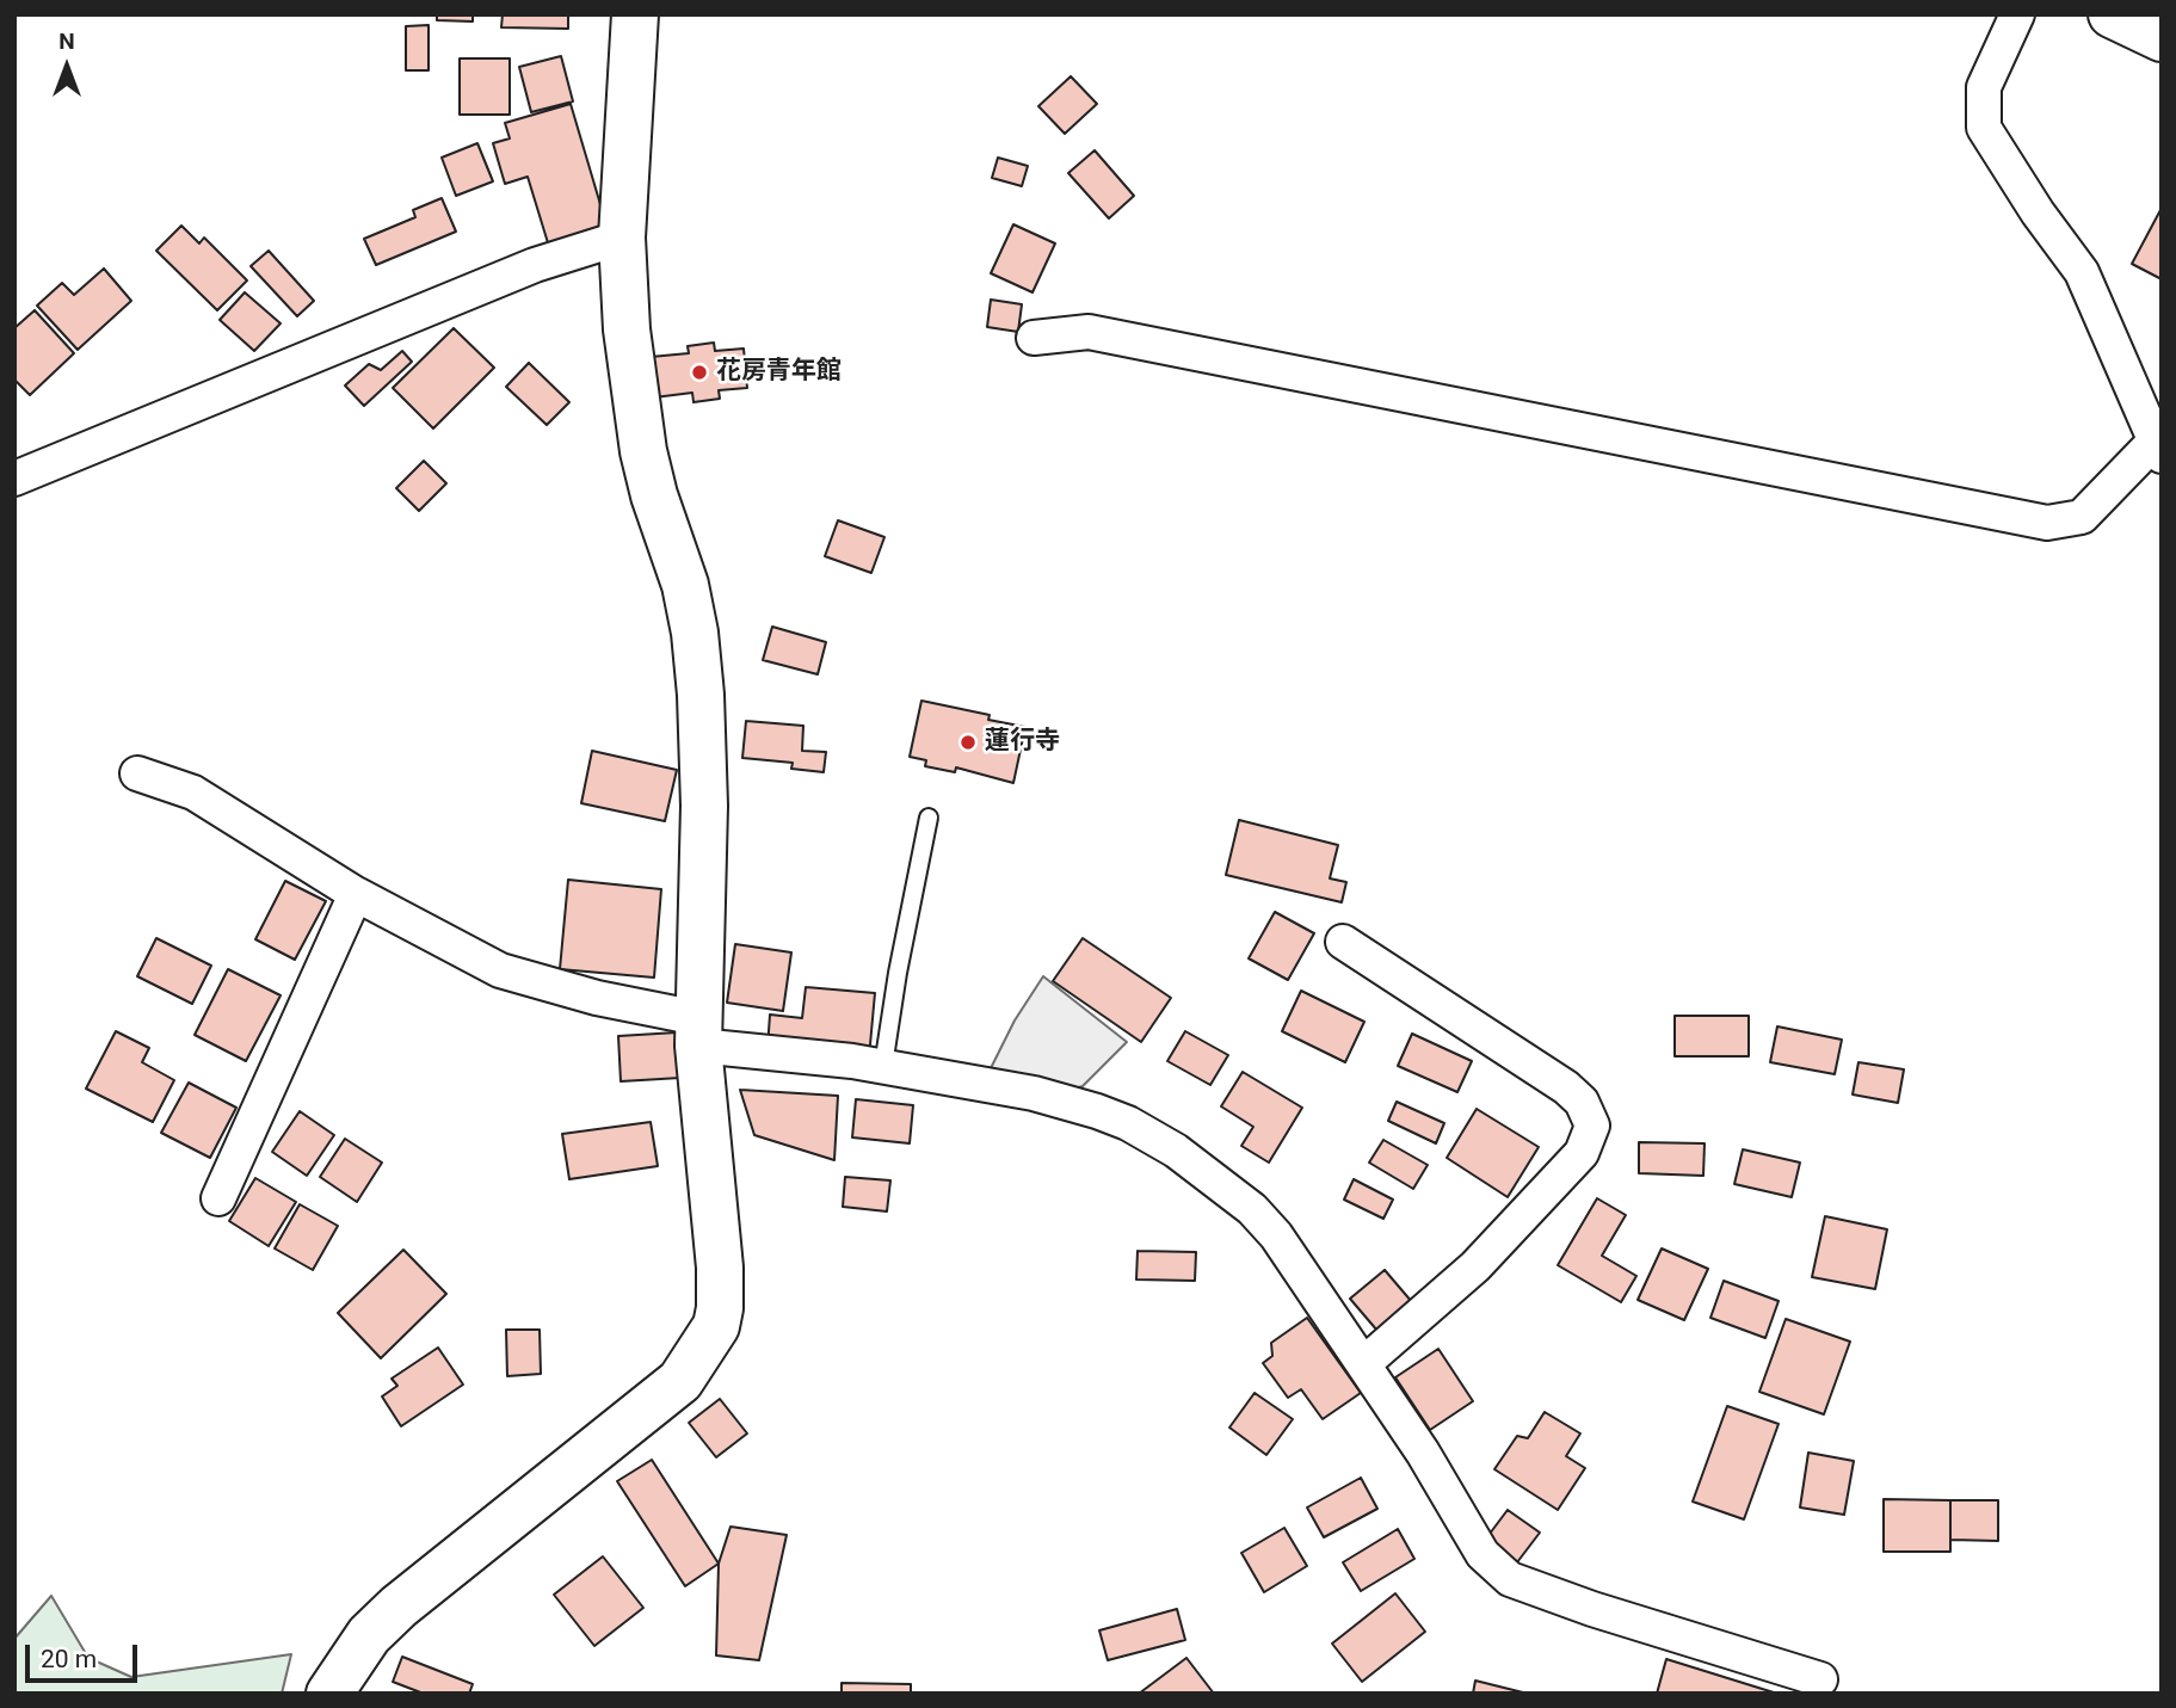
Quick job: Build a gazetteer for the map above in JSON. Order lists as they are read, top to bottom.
{
  "places": ["花房青年館", "蓮行寺"],
  "scale_bar": "20 m",
  "north": "top"
}
